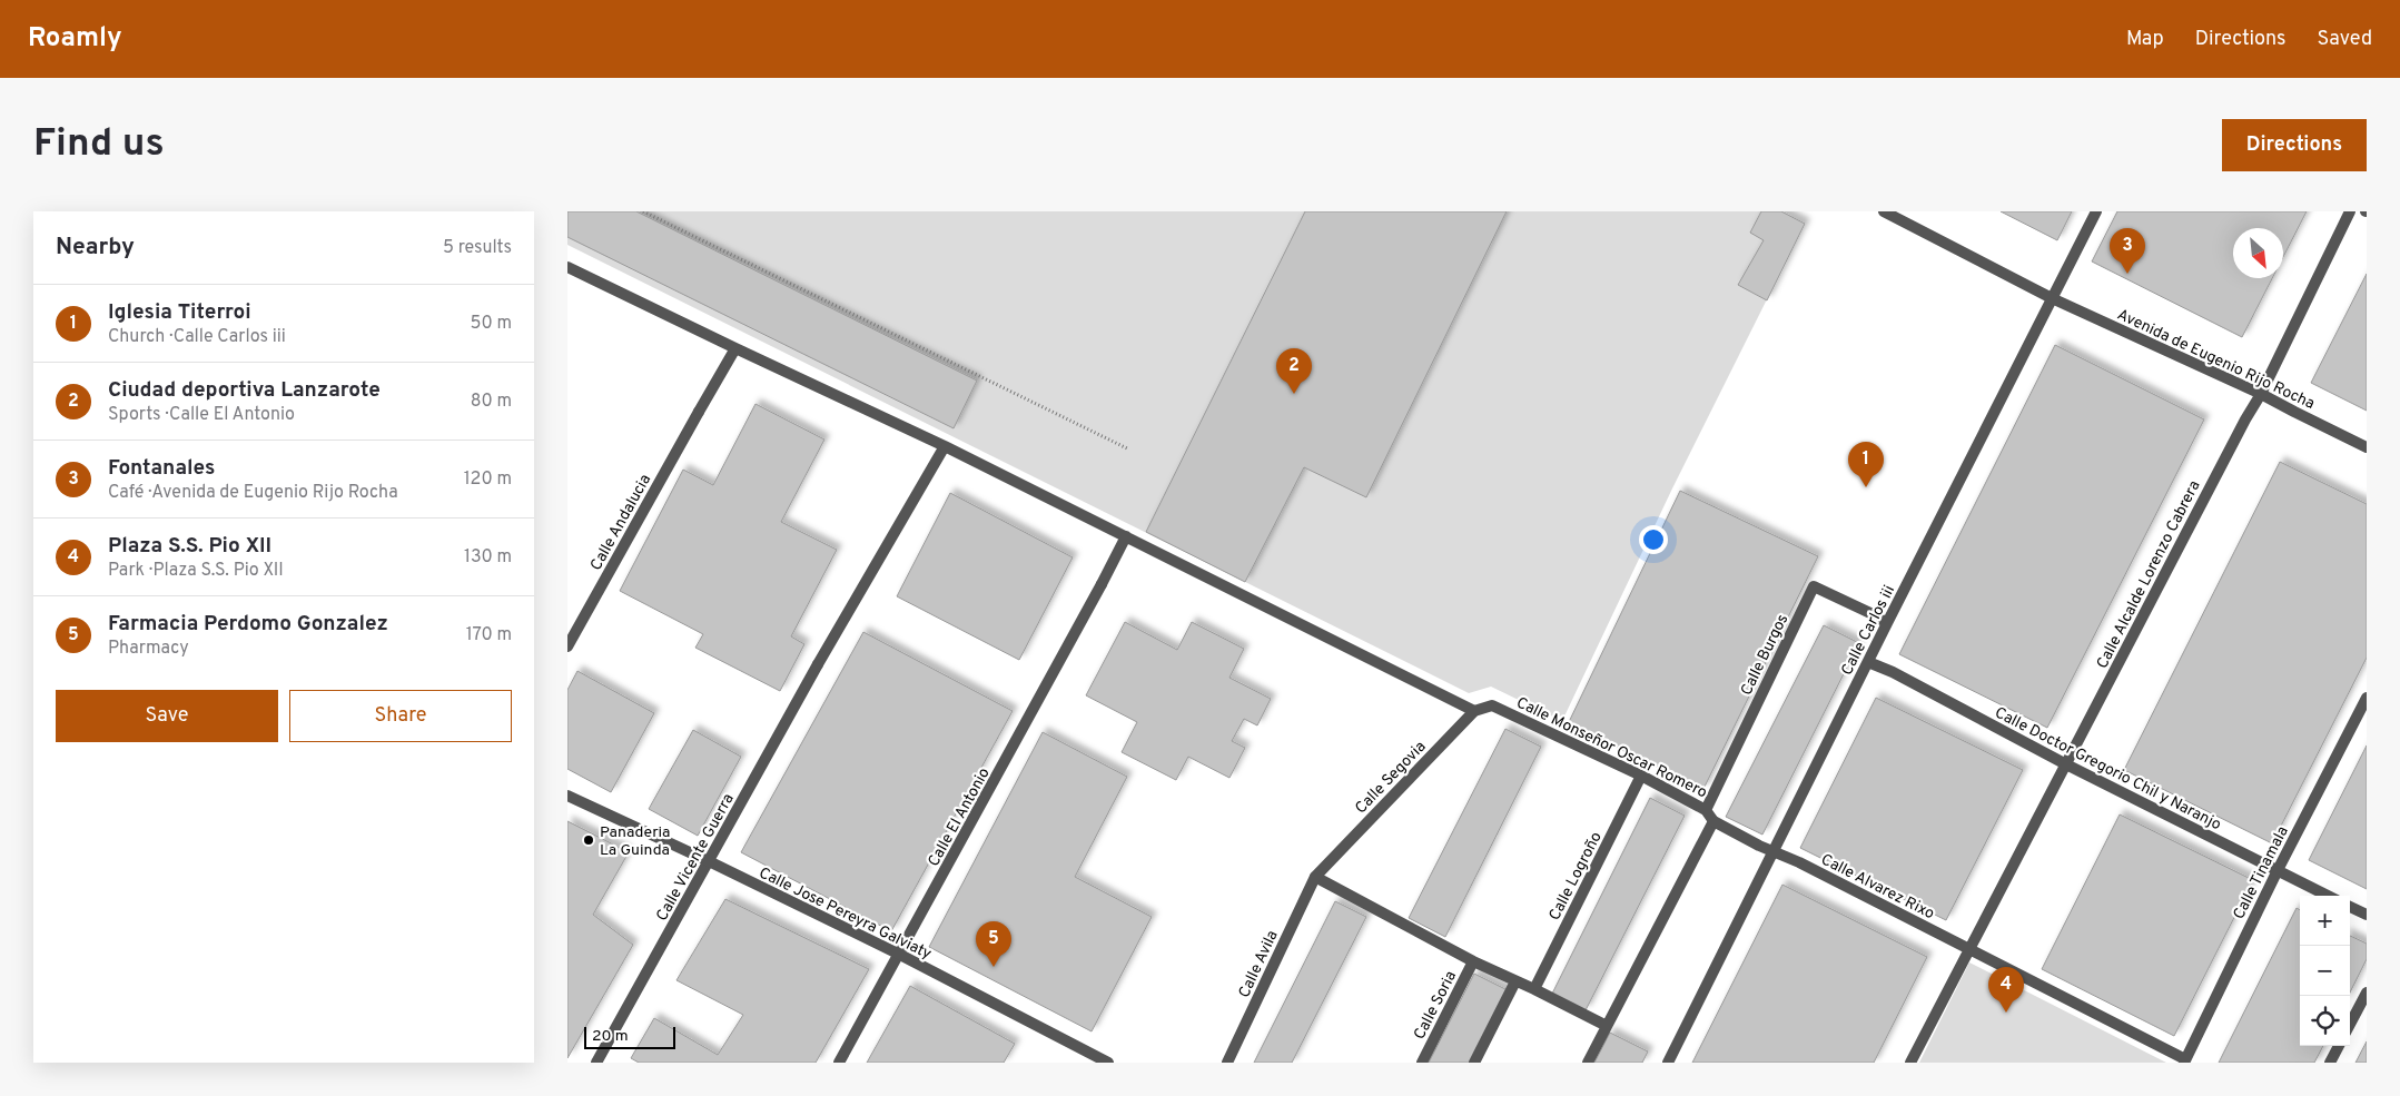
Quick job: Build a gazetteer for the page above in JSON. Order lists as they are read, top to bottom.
{
  "streets": {
    "street": [
      "Avenida de Eugenio Rijo Rocha",
      "Calle Andalucia",
      "Calle Alcalde Lorenzo Cabrera",
      "Calle Carlos iii",
      "Calle Burgos",
      "Calle Monseñor Oscar Romero",
      "Calle Doctor Gregorio Chil y Naranjo",
      "Calle Segovia",
      "Calle El Antonio",
      "Calle Vicente Guerra",
      "Calle Tinamala",
      "Calle Logroño",
      "Calle Alvarez Rixo",
      "Calle Jose Pereyra Galviaty",
      "Calle Avila",
      "Calle Soria"
    ]
  },
  "crossings": [
    ["Avenida de Eugenio Rijo Rocha", "Calle Alcalde Lorenzo Cabrera"],
    ["Avenida de Eugenio Rijo Rocha", "Calle Carlos iii"],
    ["Calle Alcalde Lorenzo Cabrera", "Calle Doctor Gregorio Chil y Naranjo"],
    ["Calle Alcalde Lorenzo Cabrera", "Calle Alvarez Rixo"],
    ["Calle Carlos iii", "Calle Burgos"],
    ["Calle Carlos iii", "Calle Monseñor Oscar Romero"],
    ["Calle Carlos iii", "Calle Doctor Gregorio Chil y Naranjo"],
    ["Calle Carlos iii", "Calle Alvarez Rixo"],
    ["Calle Burgos", "Calle Monseñor Oscar Romero"],
    ["Calle Monseñor Oscar Romero", "Calle Segovia"],
    ["Calle Monseñor Oscar Romero", "Calle Logroño"],
    ["Calle Monseñor Oscar Romero", "Calle Alvarez Rixo"],
    ["Calle Doctor Gregorio Chil y Naranjo", "Calle Tinamala"],
    ["Calle Segovia", "Calle Avila"],
    ["Calle El Antonio", "Calle Jose Pereyra Galviaty"],
    ["Calle Vicente Guerra", "Calle Jose Pereyra Galviaty"],
    ["Calle Tinamala", "Calle Alvarez Rixo"]
  ],
  "places": ["Panaderia La Guinda"],
  "scale_bar": "20 m",
  "north": "bottom right",
  "page": {
    "header": "Roamly",
    "nav": ["Map", "Directions", "Saved"],
    "buttons": [
      "Directions",
      ["Save", "Share"]
    ],
    "title": "Find us",
    "heading": ["Nearby", "5 results"],
    "pins": [
      "3",
      "2",
      "1",
      "5",
      "4"
    ],
    "list": [
      {
        "mark": "1",
        "name": "Iglesia Titerroi",
        "note": "Church · Calle Carlos iii",
        "value": "50 m"
      },
      {
        "mark": "2",
        "name": "Ciudad deportiva Lanzarote",
        "note": "Sports · Calle El Antonio",
        "value": "80 m"
      },
      {
        "mark": "3",
        "name": "Fontanales",
        "note": "Café · Avenida de Eugenio Rijo Rocha",
        "value": "120 m"
      },
      {
        "mark": "4",
        "name": "Plaza S.S. Pio XII",
        "note": "Park · Plaza S.S. Pio XII",
        "value": "130 m"
      },
      {
        "mark": "5",
        "name": "Farmacia Perdomo Gonzalez",
        "note": "Pharmacy",
        "value": "170 m"
      }
    ],
    "map_buttons": ["+", "−"],
    "scale": "20 m"
  }
}
